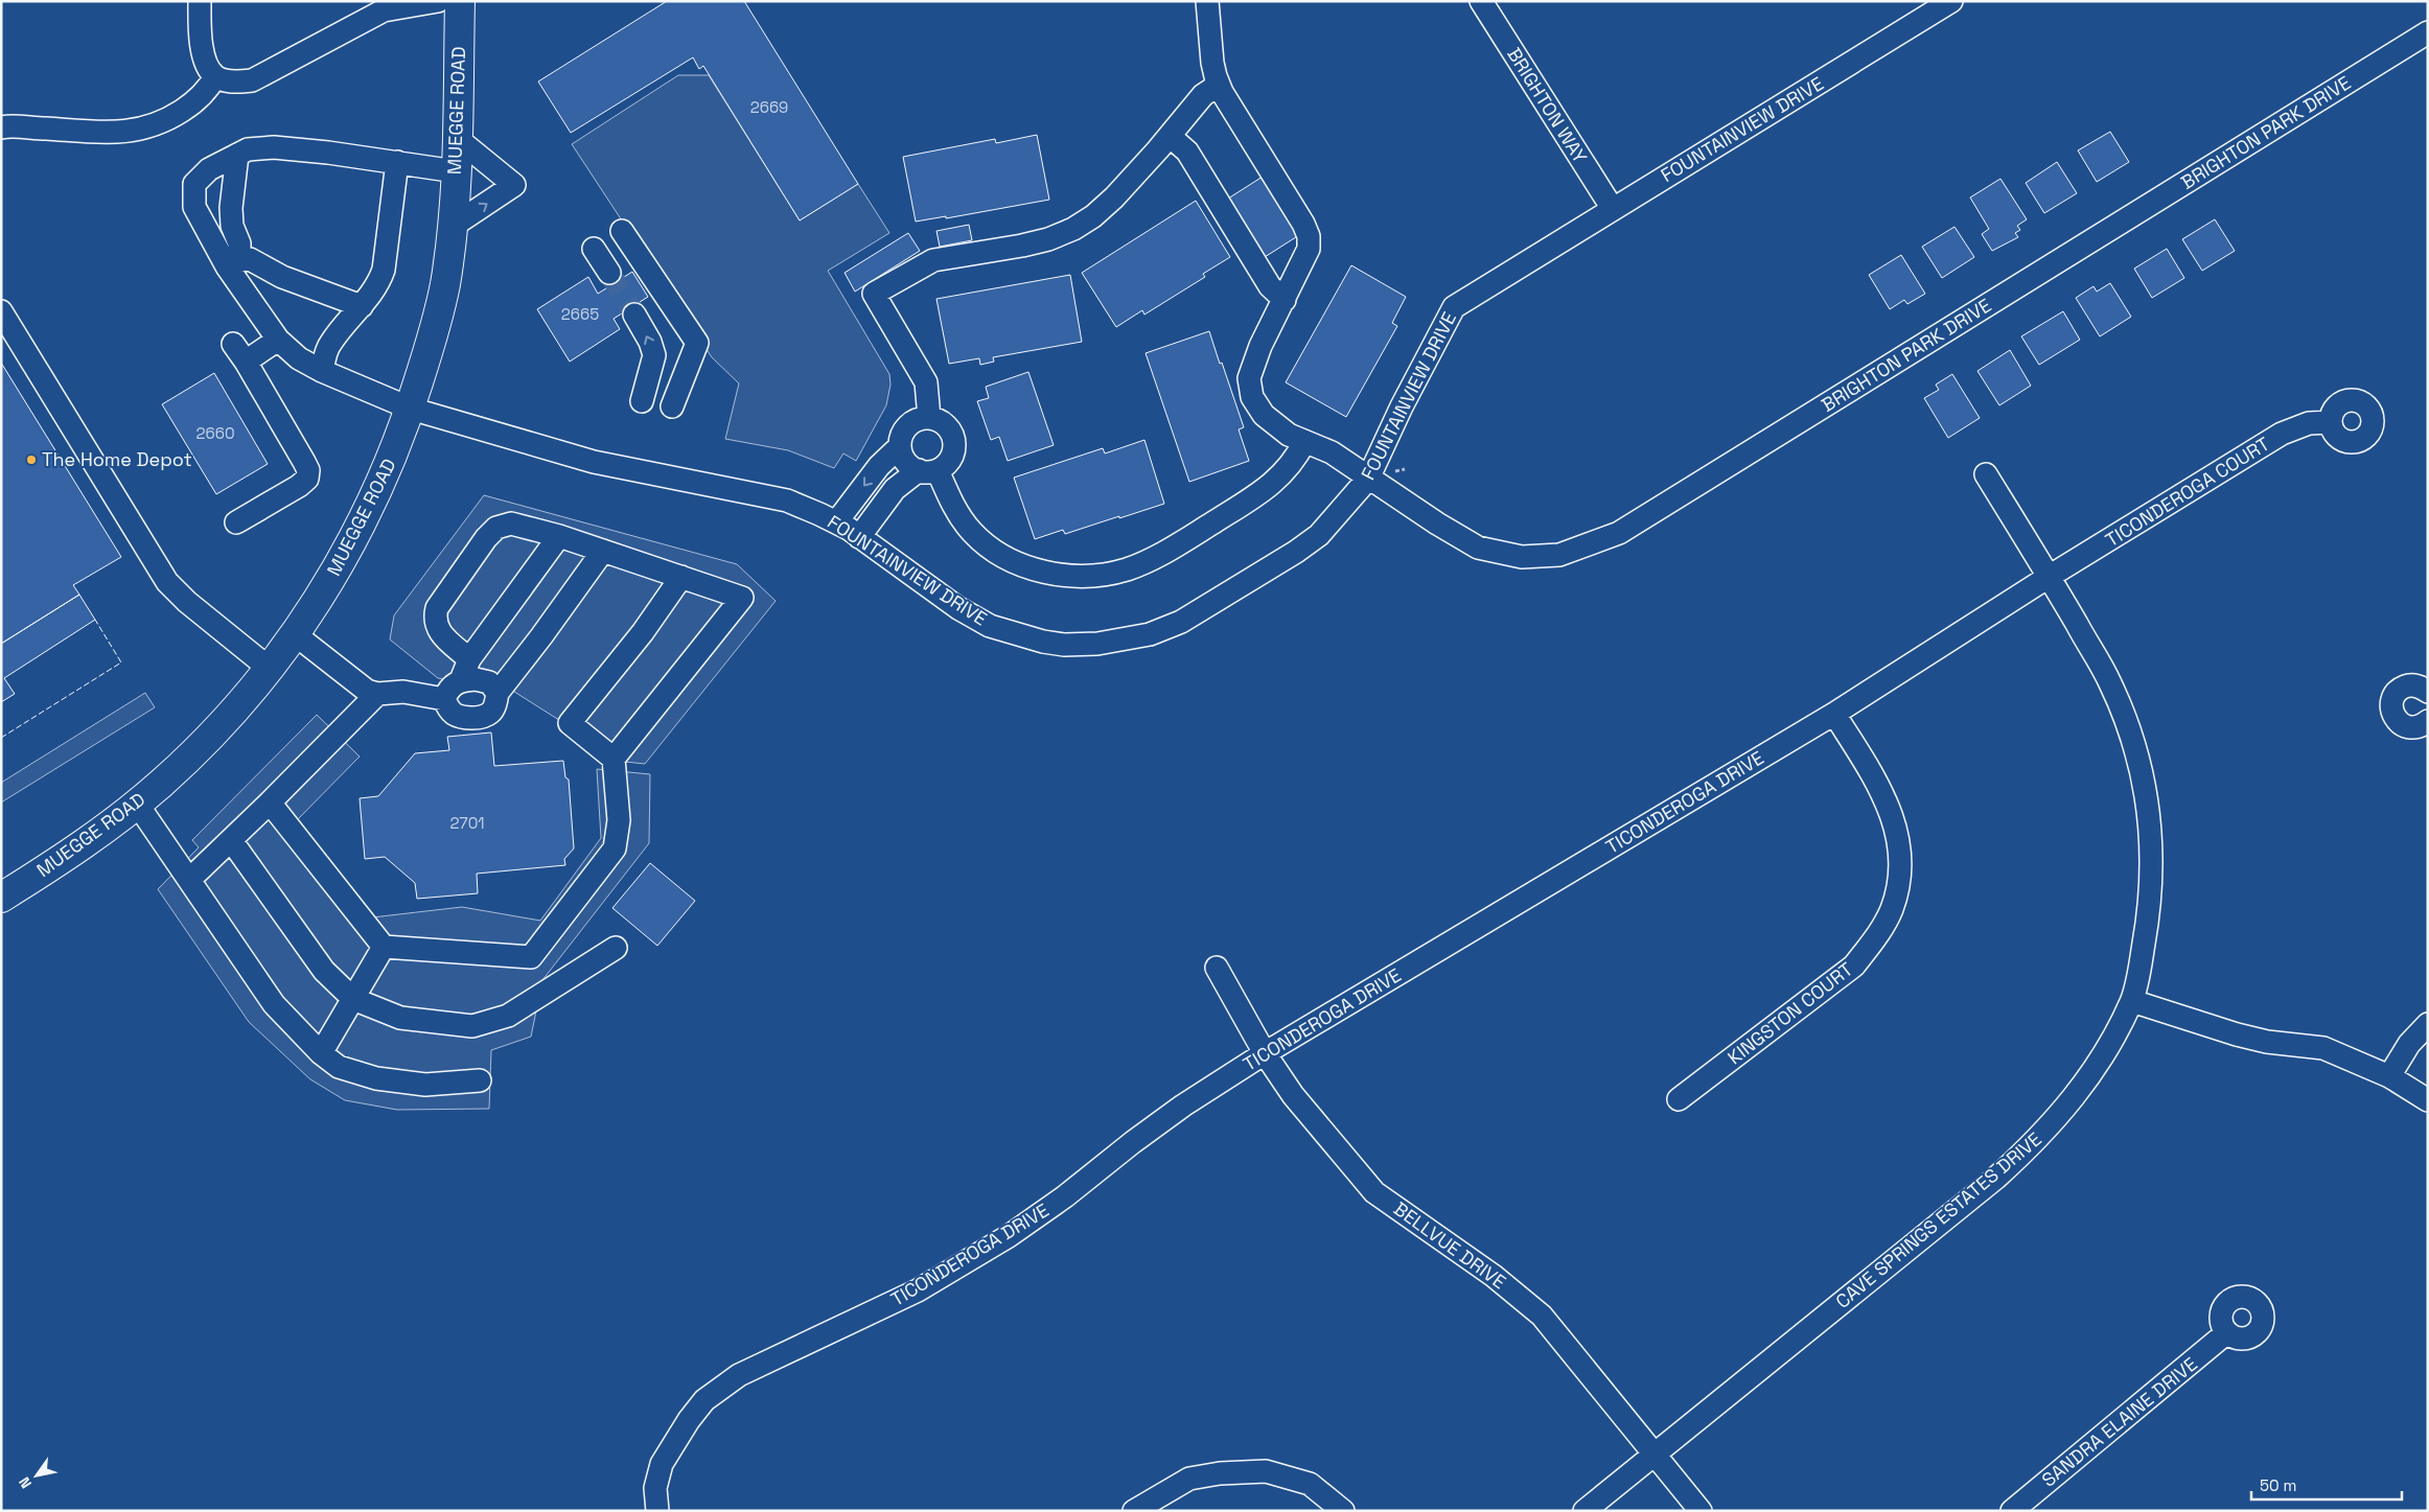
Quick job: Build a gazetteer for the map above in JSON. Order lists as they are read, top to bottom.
{
  "streets": {
    "main road": ["MUEGGE ROAD"],
    "street": [
      "BRIGHTON WAY",
      "FOUNTAINVIEW DRIVE",
      "BRIGHTON PARK DRIVE",
      "TICONDEROGA COURT",
      "TICONDEROGA DRIVE",
      "KINGSTON COURT",
      "CAVE SPRINGS ESTATES DRIVE",
      "BELLVUE DRIVE",
      "SANDRA ELAINE DRIVE"
    ]
  },
  "crossings": [
    ["BRIGHTON WAY", "FOUNTAINVIEW DRIVE"],
    ["MUEGGE ROAD", "FOUNTAINVIEW DRIVE"],
    ["FOUNTAINVIEW DRIVE", "BRIGHTON PARK DRIVE"],
    ["TICONDEROGA COURT", "TICONDEROGA DRIVE"],
    ["TICONDEROGA COURT", "CAVE SPRINGS ESTATES DRIVE"],
    ["TICONDEROGA DRIVE", "KINGSTON COURT"],
    ["TICONDEROGA DRIVE", "CAVE SPRINGS ESTATES DRIVE"],
    ["TICONDEROGA DRIVE", "BELLVUE DRIVE"],
    ["CAVE SPRINGS ESTATES DRIVE", "BELLVUE DRIVE"]
  ],
  "places": ["The Home Depot"],
  "house_numbers": [
    "2669",
    "2665",
    "2660",
    "2701"
  ],
  "scale_bar": "50 m",
  "north": "bottom left"
}
